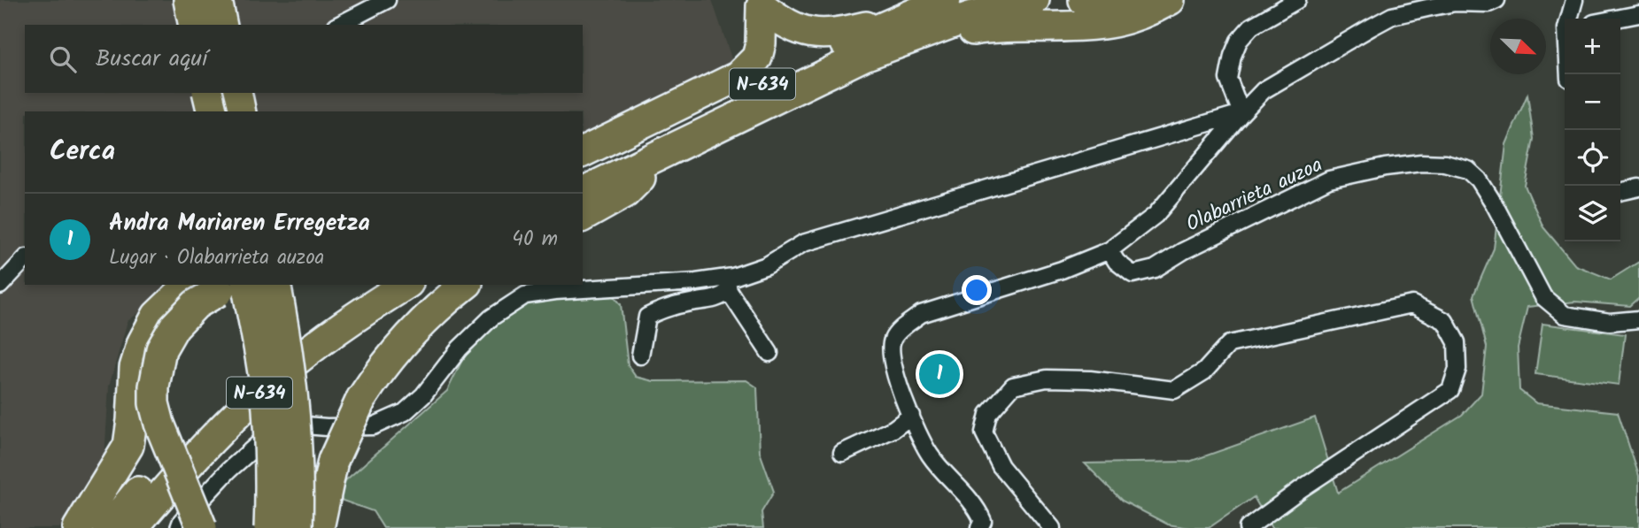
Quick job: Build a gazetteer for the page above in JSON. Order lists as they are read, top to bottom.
{
  "streets": {
    "highway": ["N-634"],
    "street": ["Olabarrieta auzoa"]
  },
  "north": "bottom right",
  "page": {
    "map_buttons": ["+", "−"],
    "search": "Buscar aquí",
    "heading": "Cerca",
    "list": [
      {
        "mark": "1",
        "name": "Andra Mariaren Erregetza",
        "note": "Lugar · Olabarrieta auzoa",
        "value": "40 m"
      }
    ],
    "pins": "1"
  }
}
